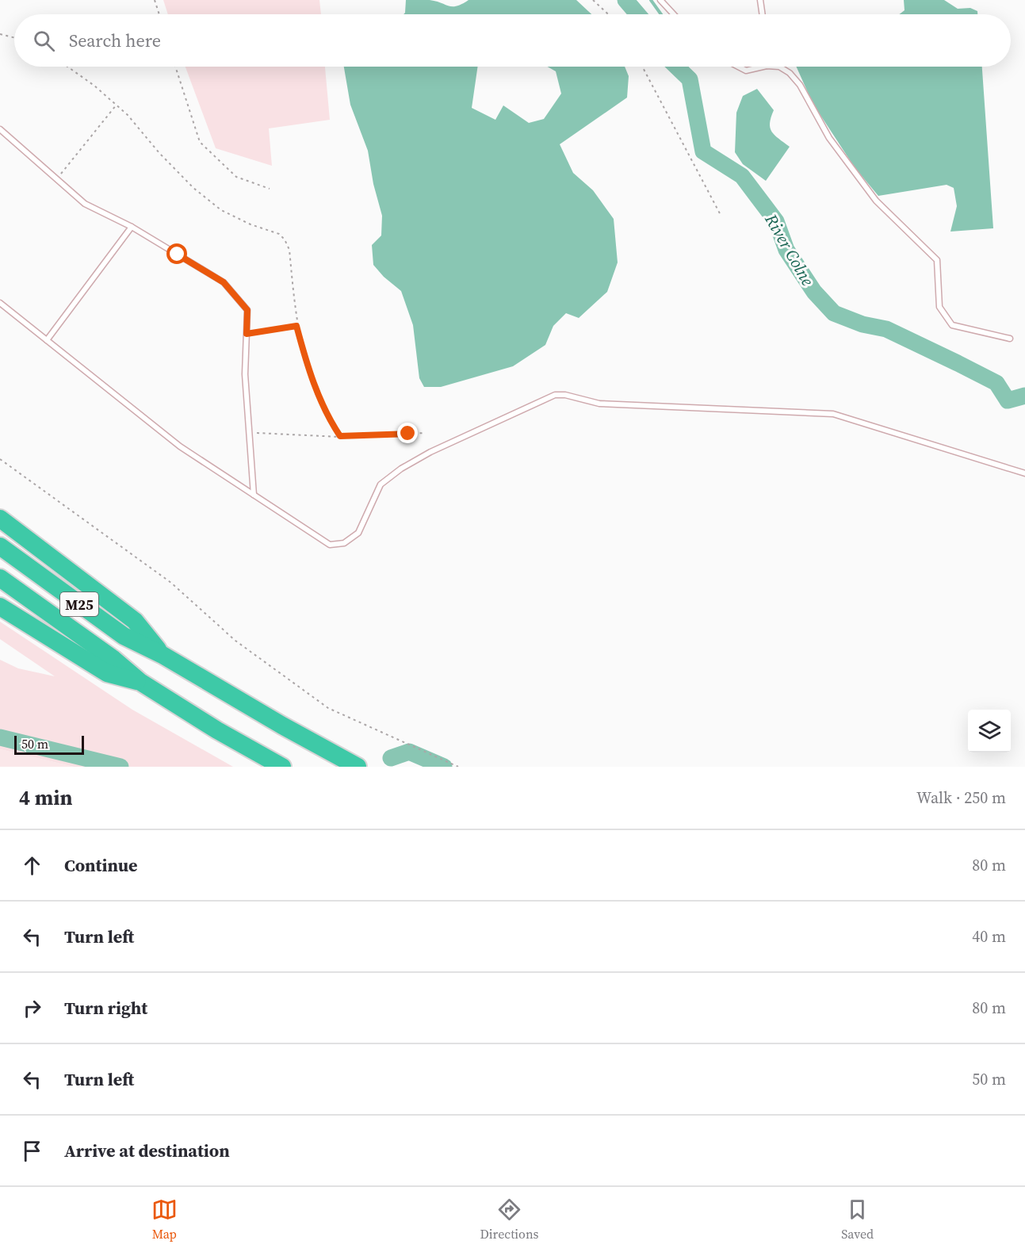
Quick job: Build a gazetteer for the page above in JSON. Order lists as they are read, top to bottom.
{
  "streets": {
    "highway": ["M25"]
  },
  "water": ["River Colne"],
  "scale_bar": "50 m",
  "page": {
    "search": "Search here",
    "scale": "50 m",
    "heading": ["4 min", "Walk · 250 m"],
    "list": [
      ["Continue", "80 m"],
      ["Turn left", "40 m"],
      ["Turn right", "80 m"],
      ["Turn left", "50 m"],
      "Arrive at destination"
    ],
    "nav": ["Map", "Directions", "Saved"]
  }
}
